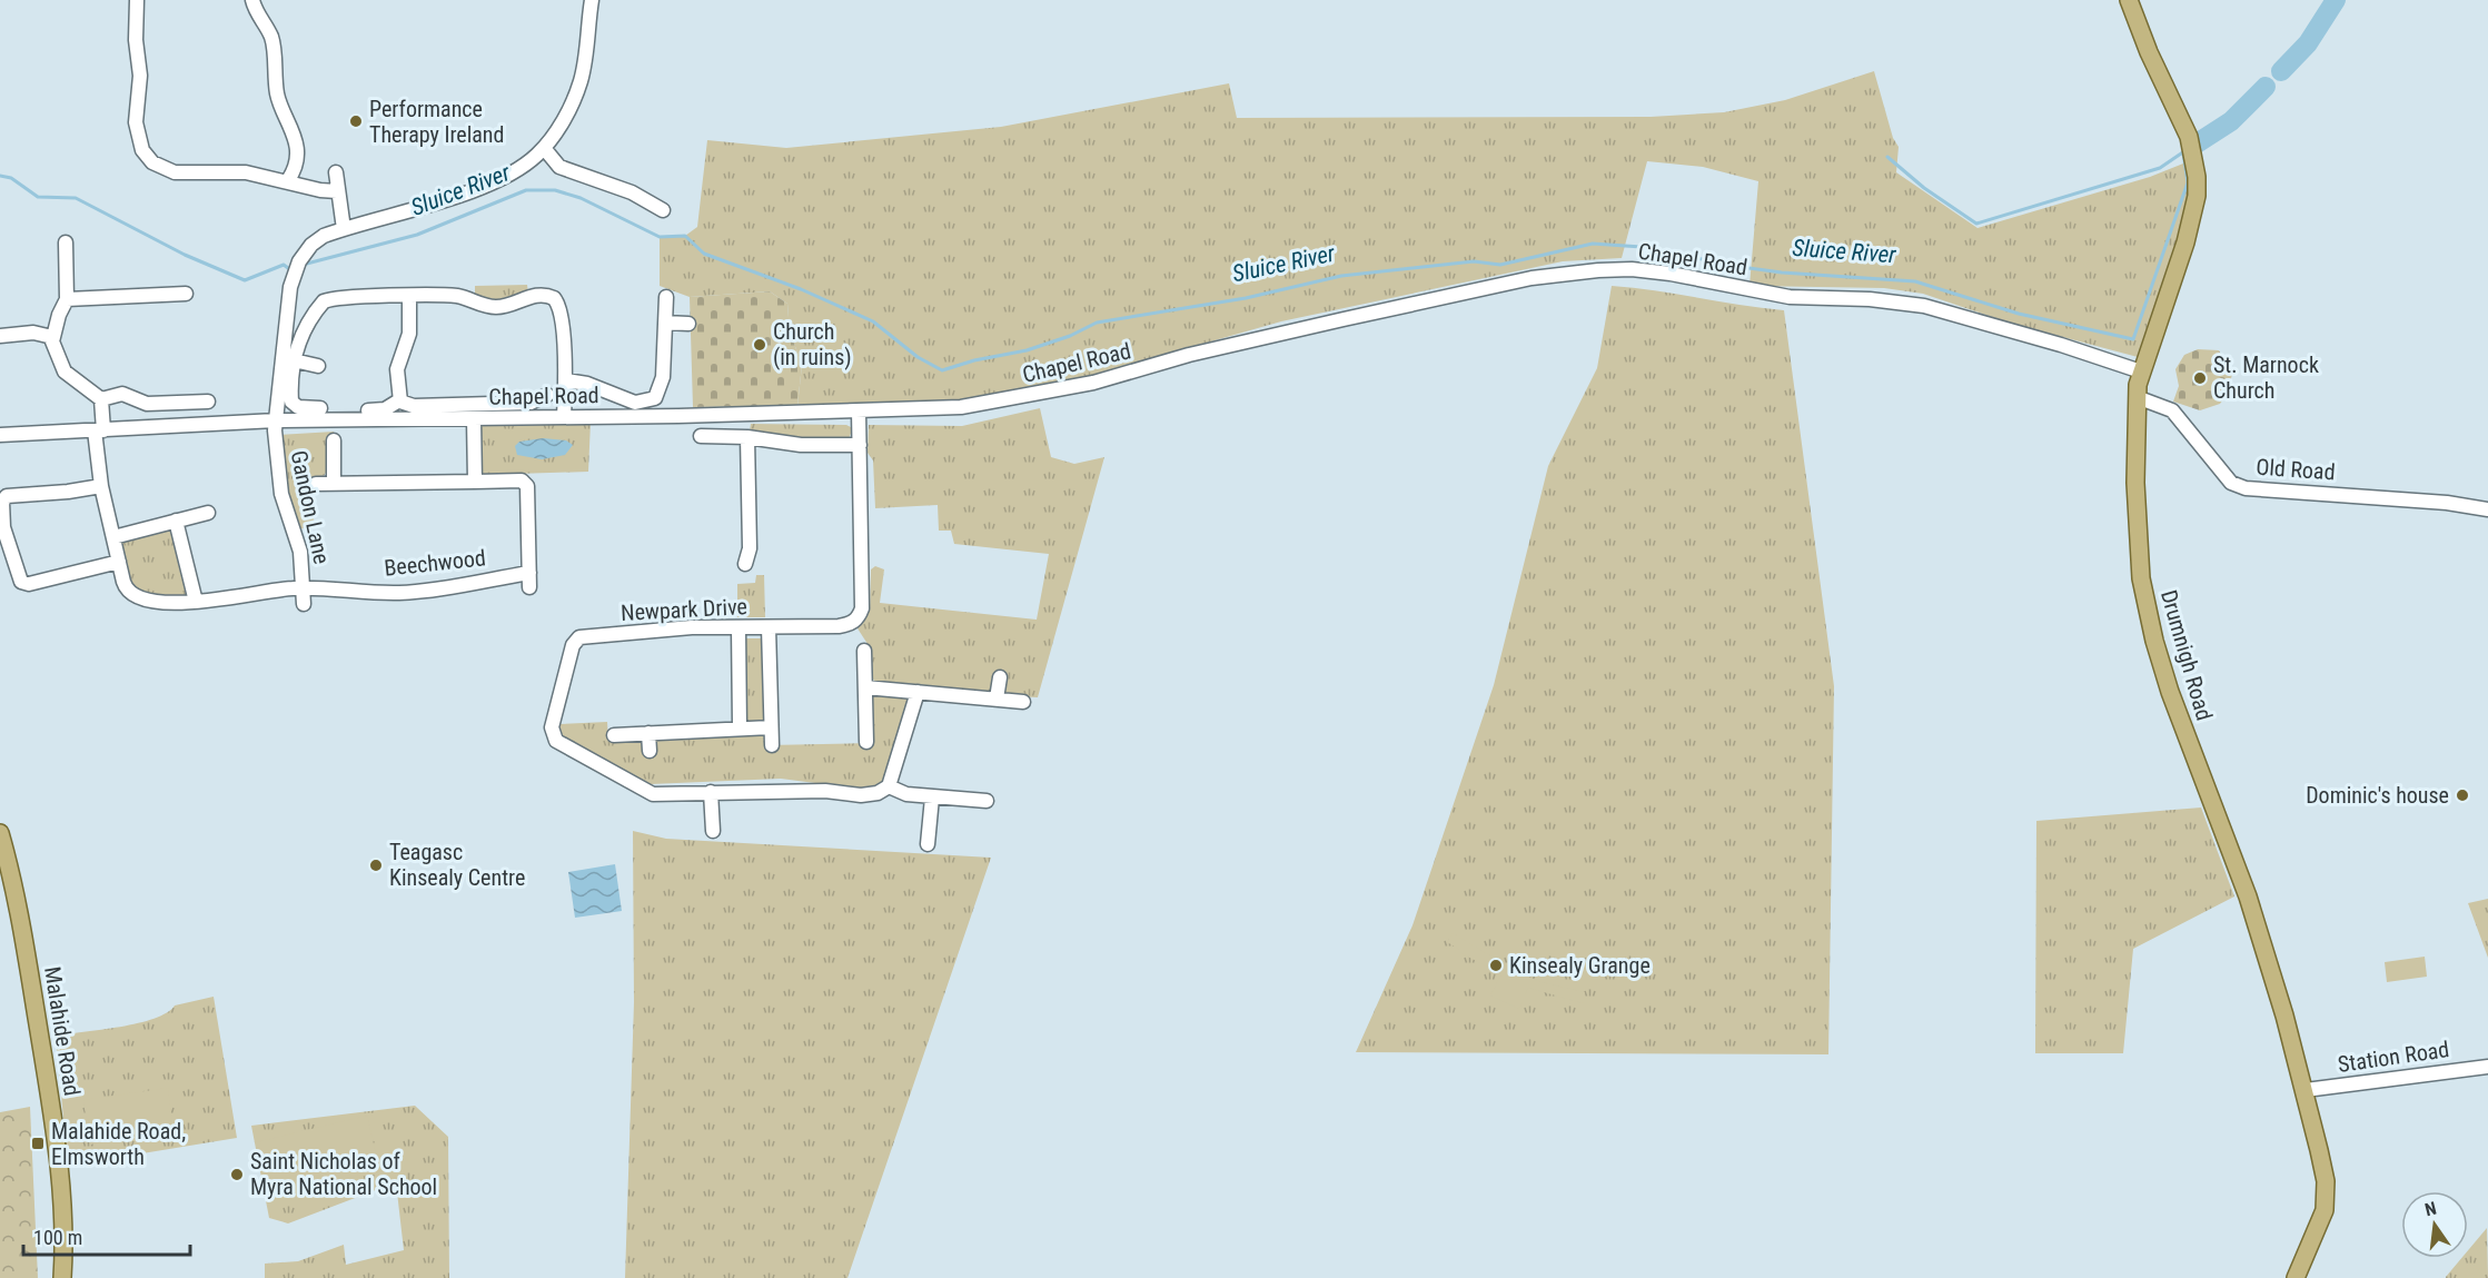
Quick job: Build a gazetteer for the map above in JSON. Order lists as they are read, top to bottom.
{
  "streets": {
    "main road": ["Drumnigh Road", "Malahide Road"],
    "street": [
      "Chapel Road",
      "Old Road",
      "Gandon Lane",
      "Beechwood",
      "Newpark Drive",
      "Station Road"
    ]
  },
  "crossings": [
    ["Chapel Road", "Gandon Lane"],
    ["Chapel Road", "Newpark Drive"],
    ["Chapel Road", "Drumnigh Road"],
    ["Old Road", "Drumnigh Road"],
    ["Gandon Lane", "Beechwood"],
    ["Drumnigh Road", "Station Road"]
  ],
  "water": ["Sluice River"],
  "places": {
    "other": [
      "Performance Therapy Ireland",
      "Church (in ruins)",
      "St. Marnock Church",
      "Dominic's house",
      "Teagasc Kinsealy Centre",
      "Kinsealy Grange",
      "Saint Nicholas of Myra National School"
    ],
    "transit": ["Malahide Road, Elmsworth"]
  },
  "scale_bar": "100 m",
  "north": "top"
}
